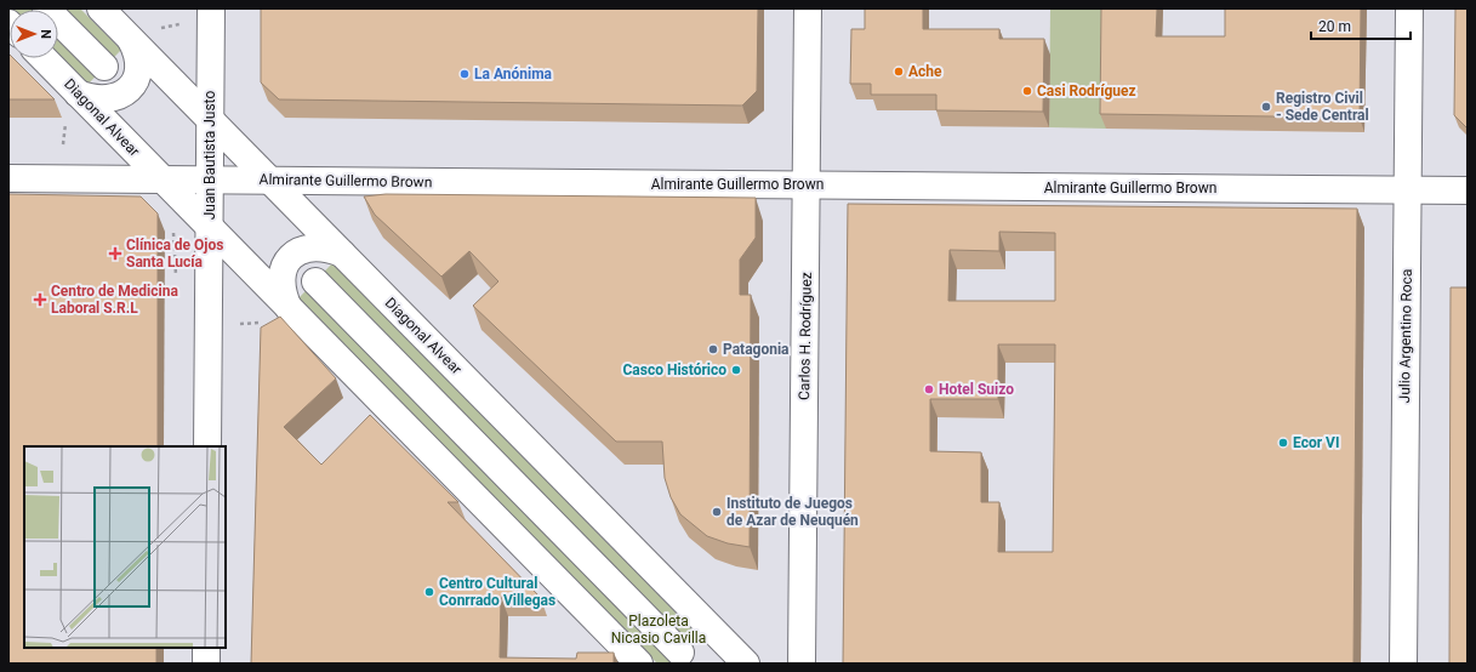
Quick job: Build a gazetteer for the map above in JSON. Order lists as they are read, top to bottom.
{
  "streets": {
    "street": [
      "Diagonal Alvear",
      "Juan Bautista Justo",
      "Almirante Guillermo Brown",
      "Carlos H. Rodríguez",
      "Julio Argentino Roca"
    ]
  },
  "crossings": [
    ["Diagonal Alvear", "Juan Bautista Justo"],
    ["Diagonal Alvear", "Almirante Guillermo Brown"],
    ["Juan Bautista Justo", "Almirante Guillermo Brown"],
    ["Almirante Guillermo Brown", "Carlos H. Rodríguez"],
    ["Almirante Guillermo Brown", "Julio Argentino Roca"]
  ],
  "parks": ["Plazoleta Nicasio Cavilla"],
  "places": {
    "other": [
      "Ache",
      "La Anónima",
      "Casi Rodríguez",
      "Registro Civil - Sede Central",
      "Patagonia",
      "Casco Histórico",
      "Hotel Suizo",
      "Ecor VI",
      "Instituto de Juegos de Azar de Neuquén",
      "Centro Cultural Conrrado Villegas"
    ],
    "health": ["Clínica de Ojos Santa Lucía", "Centro de Medicina Laboral S.R.L"]
  },
  "scale_bar": "20 m",
  "north": "right"
}
